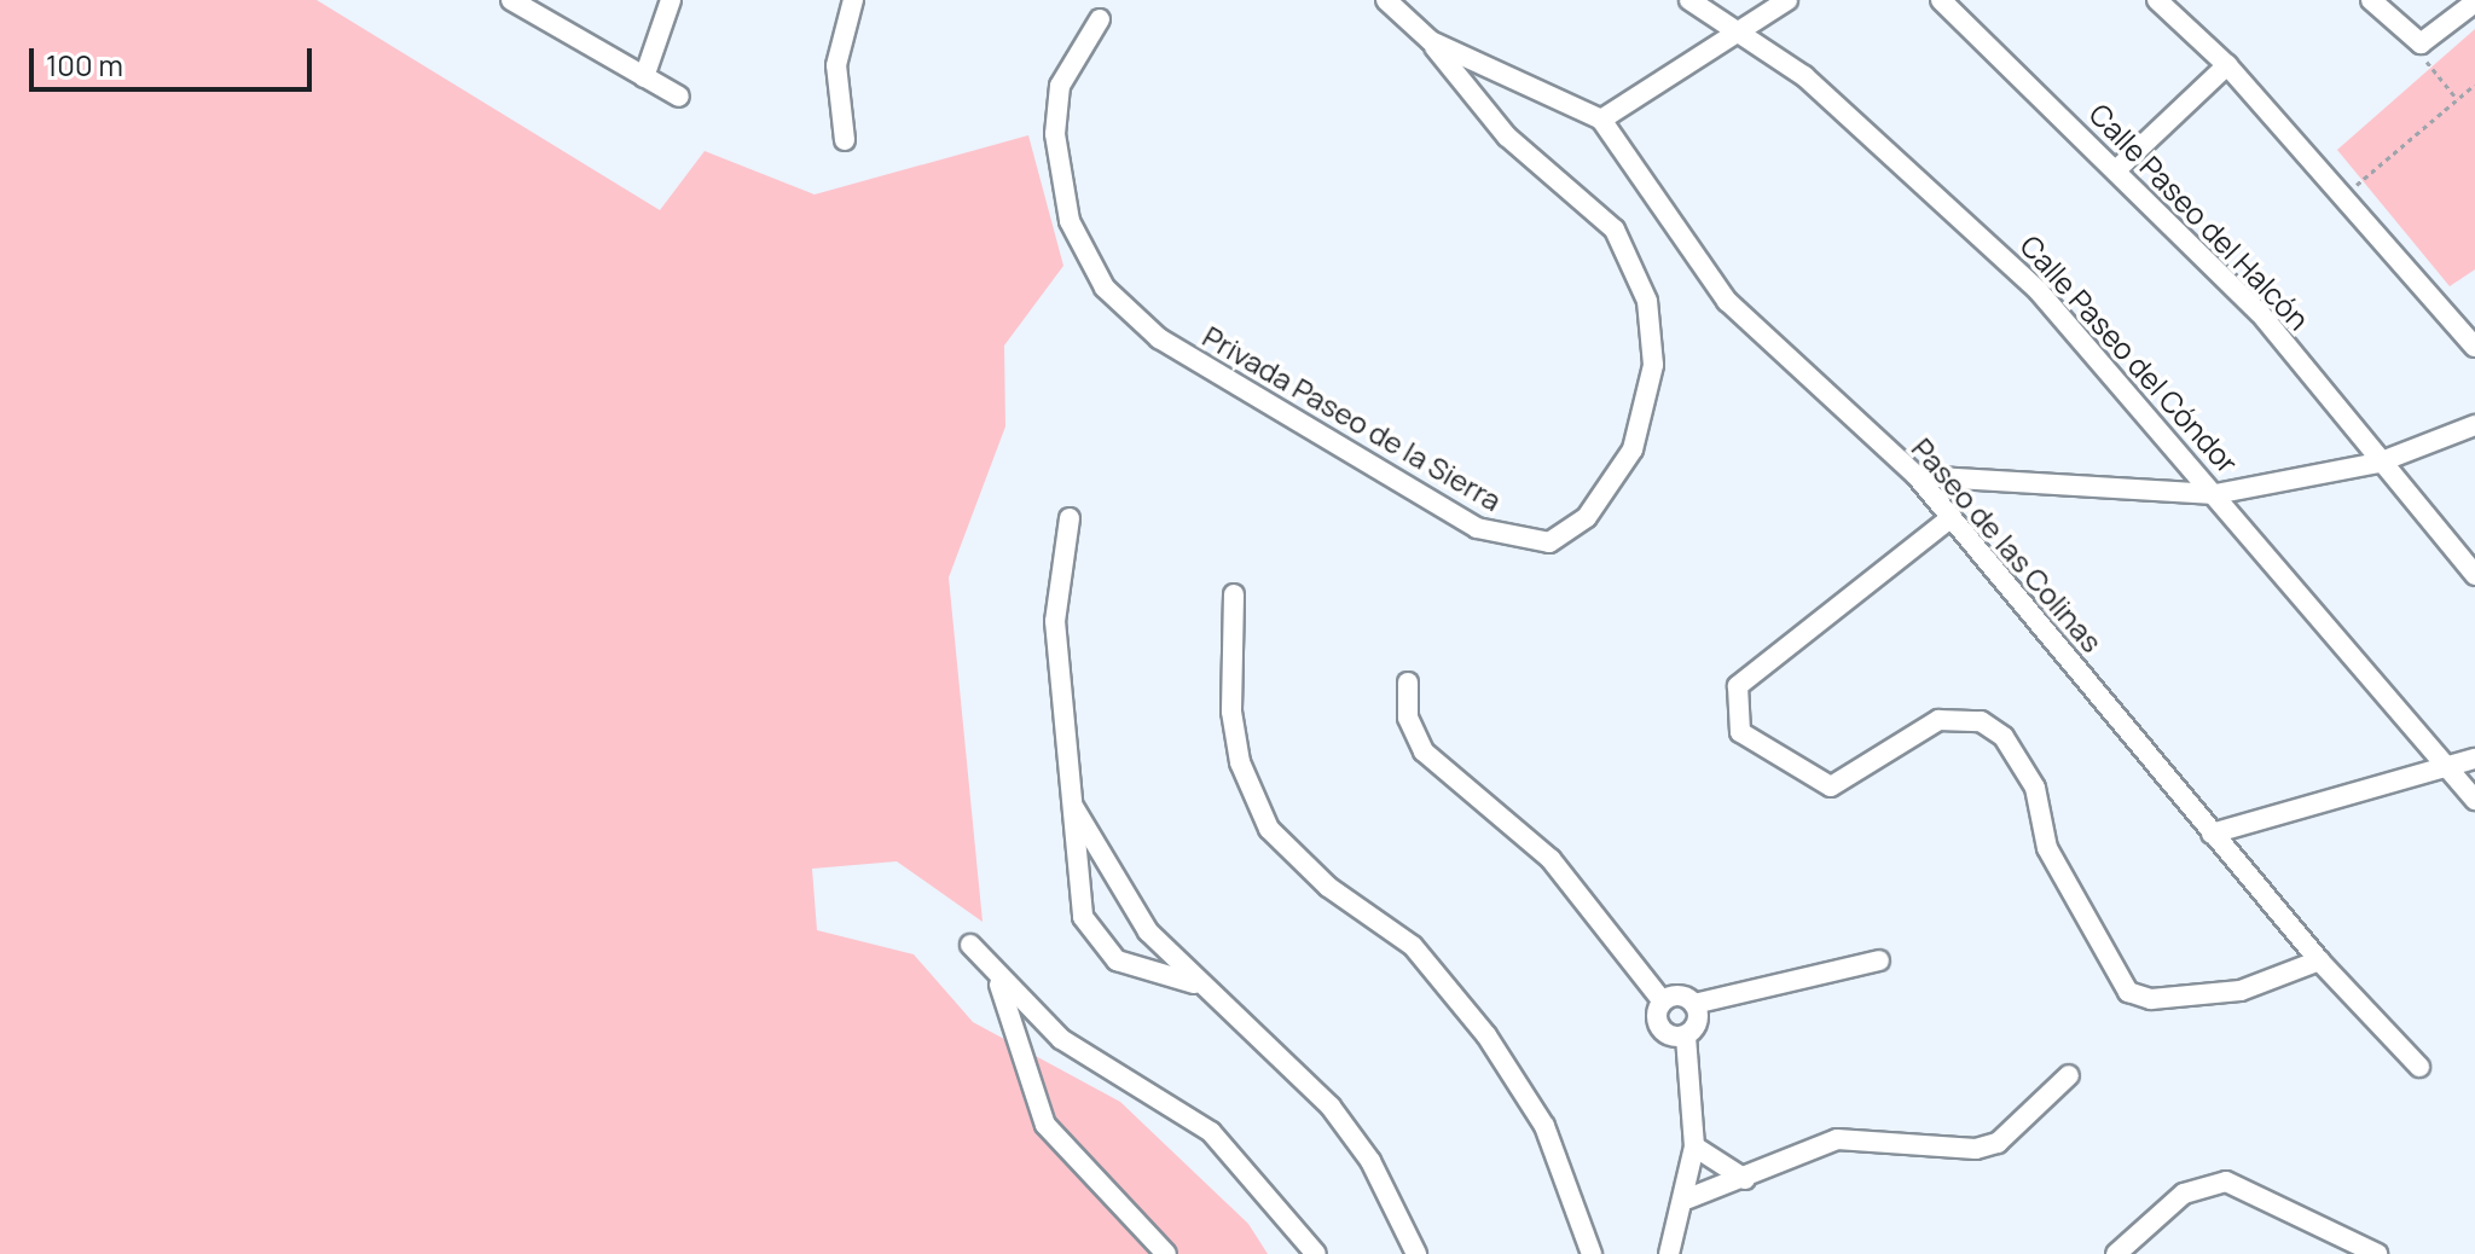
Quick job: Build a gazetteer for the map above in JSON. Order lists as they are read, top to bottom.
{
  "streets": {
    "street": [
      "Calle Paseo del Halcón",
      "Calle Paseo del Cóndor",
      "Privada Paseo de la Sierra",
      "Paseo de las Colinas"
    ]
  },
  "scale_bar": "100 m"
}
